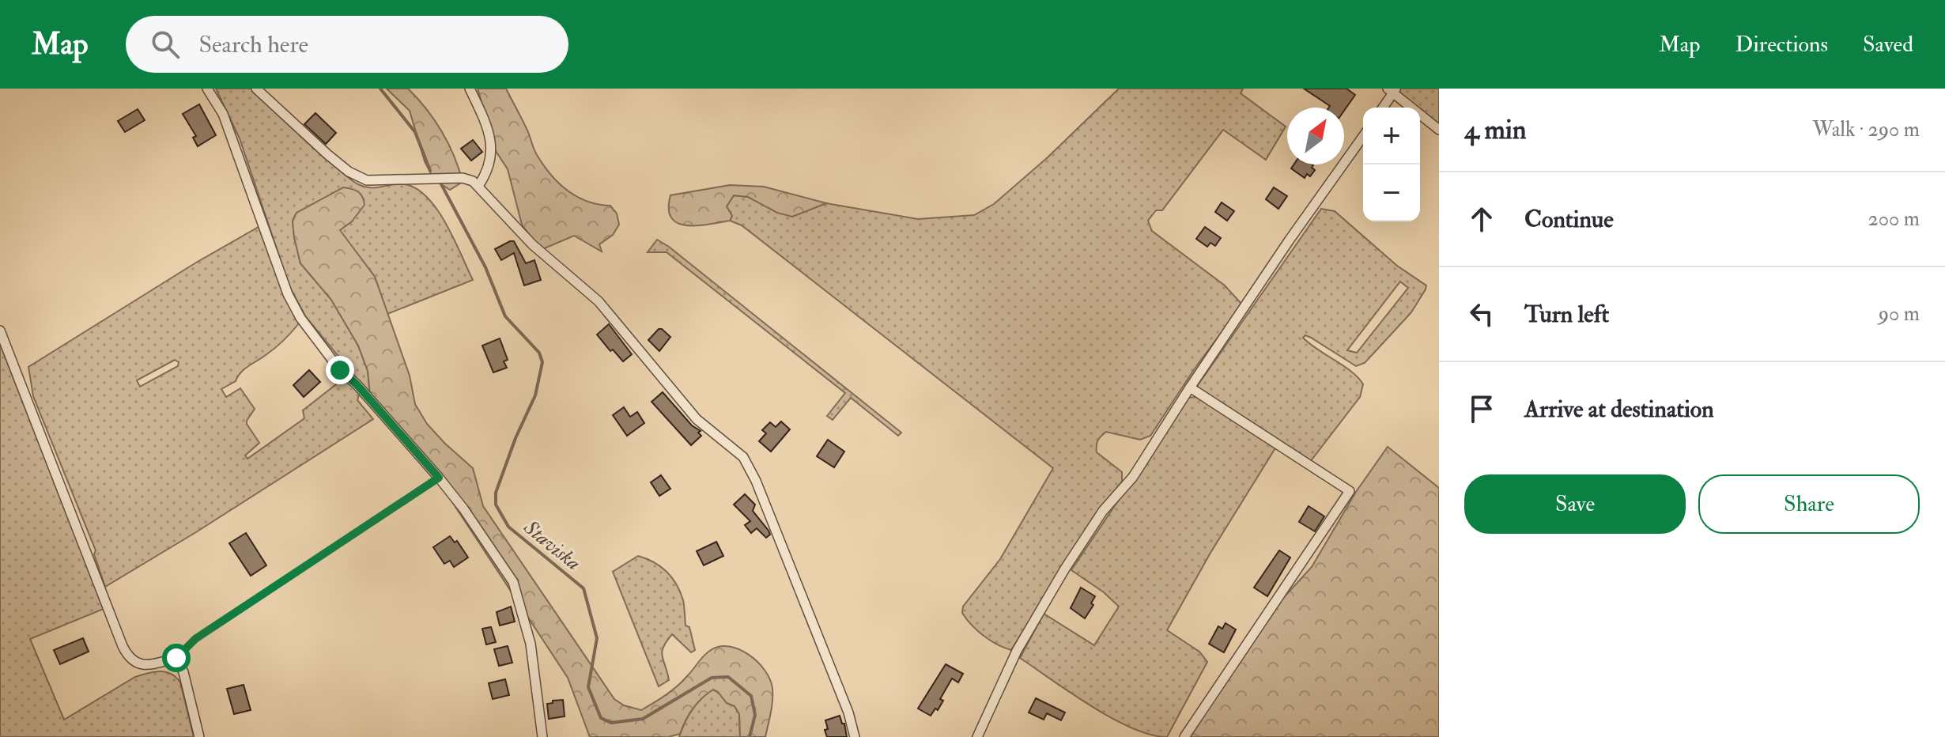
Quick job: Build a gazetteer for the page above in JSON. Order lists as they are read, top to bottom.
{
  "water": ["Staviska"],
  "north": "top right",
  "page": {
    "header": "Map",
    "search": "Search here",
    "nav": ["Map", "Directions", "Saved"],
    "heading": ["4 min", "Walk · 290 m"],
    "map_buttons": ["+", "−"],
    "list": [
      ["Continue", "200 m"],
      ["Turn left", "90 m"],
      "Arrive at destination"
    ],
    "buttons": ["Save", "Share"]
  }
}
